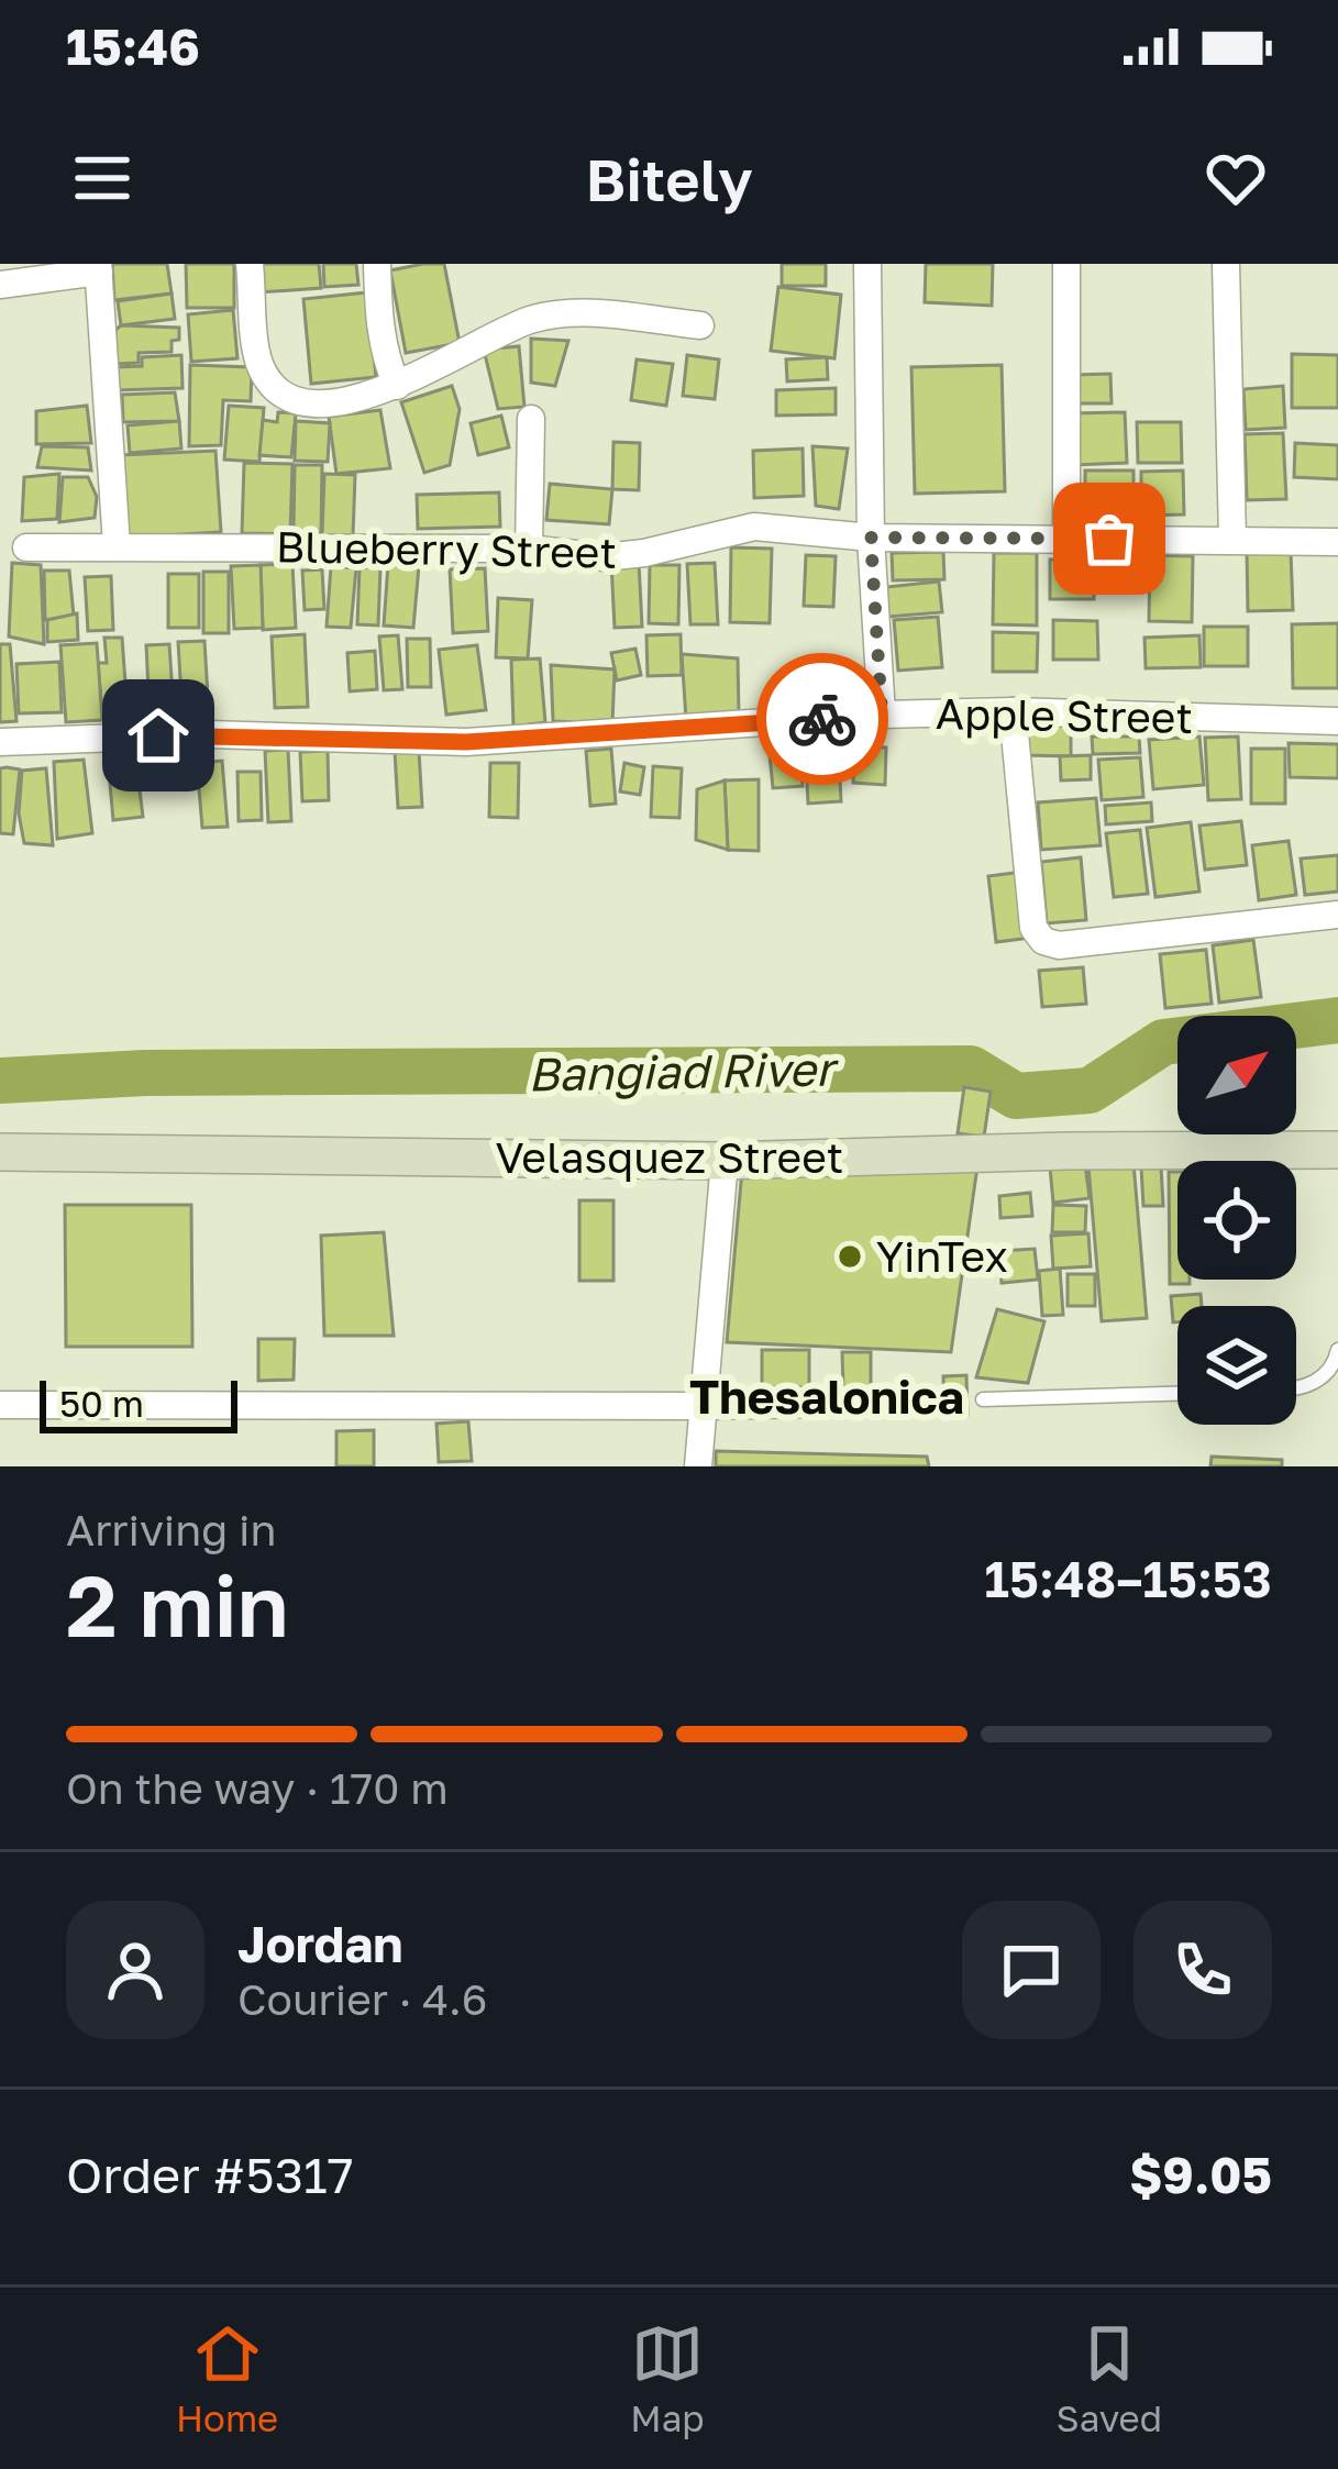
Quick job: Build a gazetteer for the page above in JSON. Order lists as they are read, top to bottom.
{
  "streets": {
    "main road": ["Velasquez Street"],
    "street": ["Blueberry Street", "Apple Street"]
  },
  "districts": ["Thesalonica"],
  "water": ["Bangiad River"],
  "places": ["YinTex"],
  "scale_bar": "50 m",
  "north": "top right",
  "page": {
    "status": "15:46",
    "header": "Bitely",
    "scale": "50 m",
    "heading": ["2 min", "Arriving in", "15:48–15:53"],
    "panel": [
      "Jordan",
      "Courier · 4.6",
      "Order #5317",
      "$9.05"
    ],
    "bar": "On the way · 170 m",
    "tabs": ["Home", "Map", "Saved"]
  }
}
